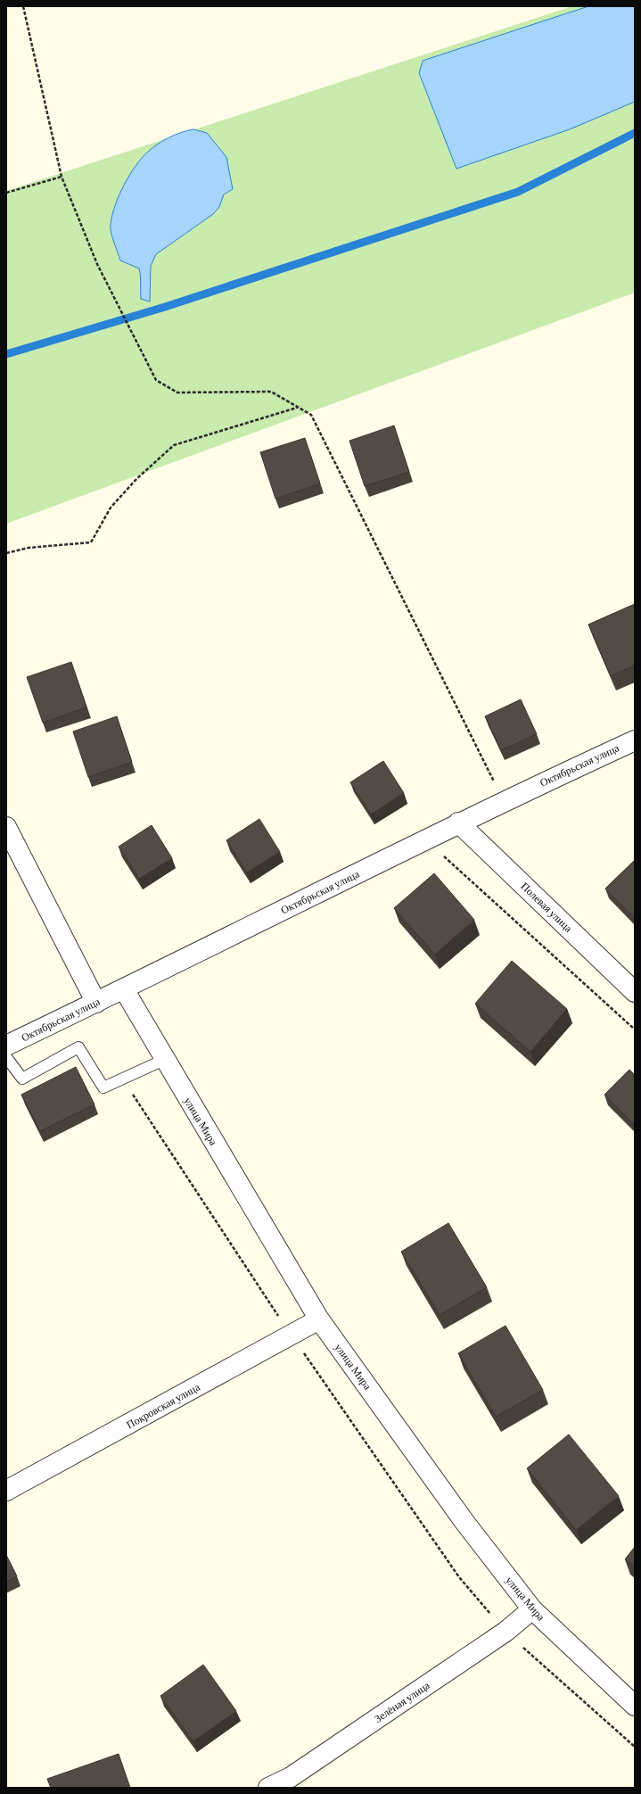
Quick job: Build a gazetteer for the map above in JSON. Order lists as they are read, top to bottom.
{
  "streets": {
    "street": [
      "Октябрьская улица",
      "Полевая улица",
      "улица Мира",
      "Покровская улица",
      "Зелёная улица"
    ]
  },
  "crossings": [
    ["Октябрьская улица", "Полевая улица"],
    ["Октябрьская улица", "улица Мира"],
    ["улица Мира", "Покровская улица"],
    ["улица Мира", "Зелёная улица"]
  ]
}
